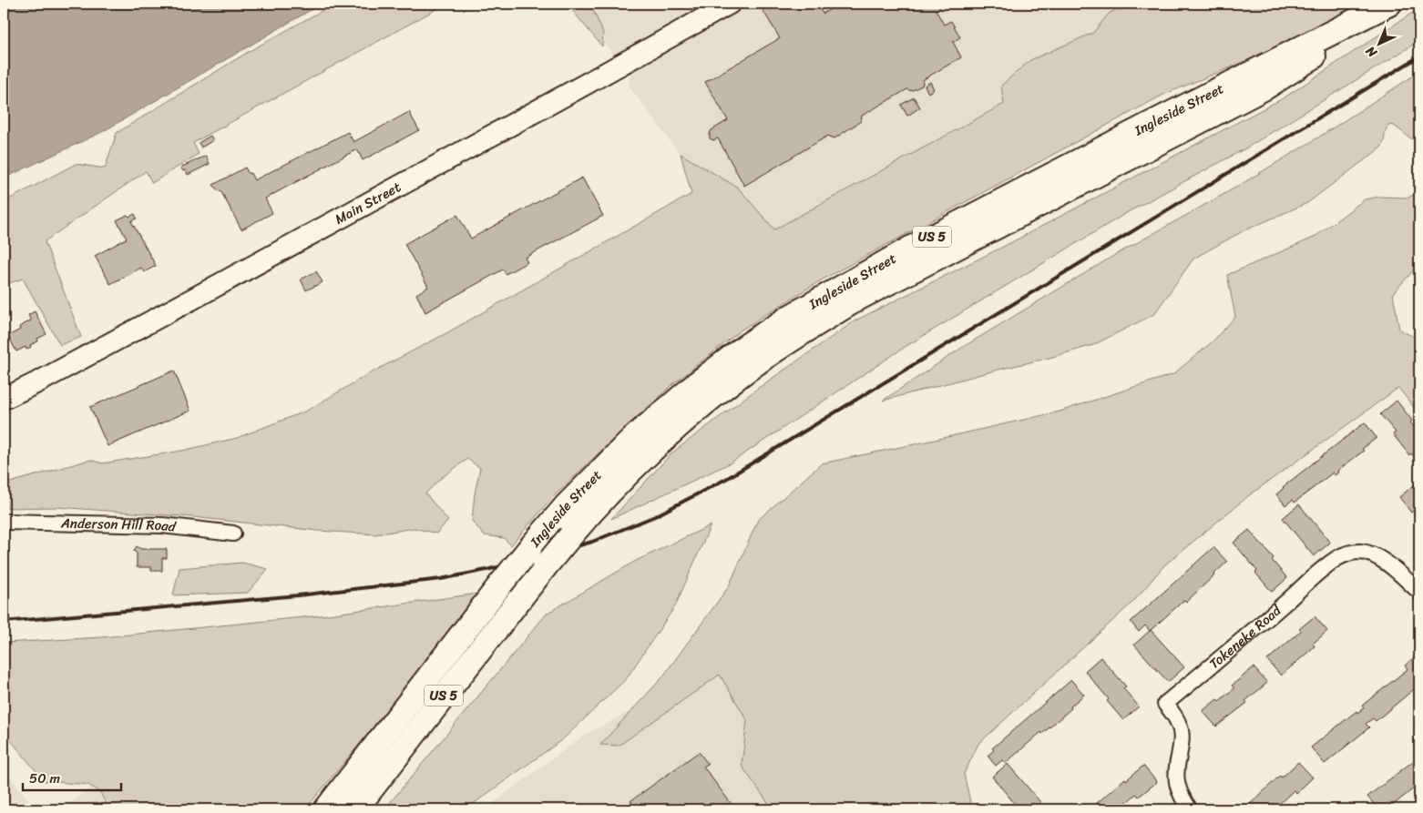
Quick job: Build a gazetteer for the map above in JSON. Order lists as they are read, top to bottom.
{
  "streets": {
    "main road": ["Ingleside Street", "Main Street", "US 5"],
    "street": ["Anderson Hill Road", "Tokeneke Road"]
  },
  "scale_bar": "50 m",
  "north": "bottom left"
}
